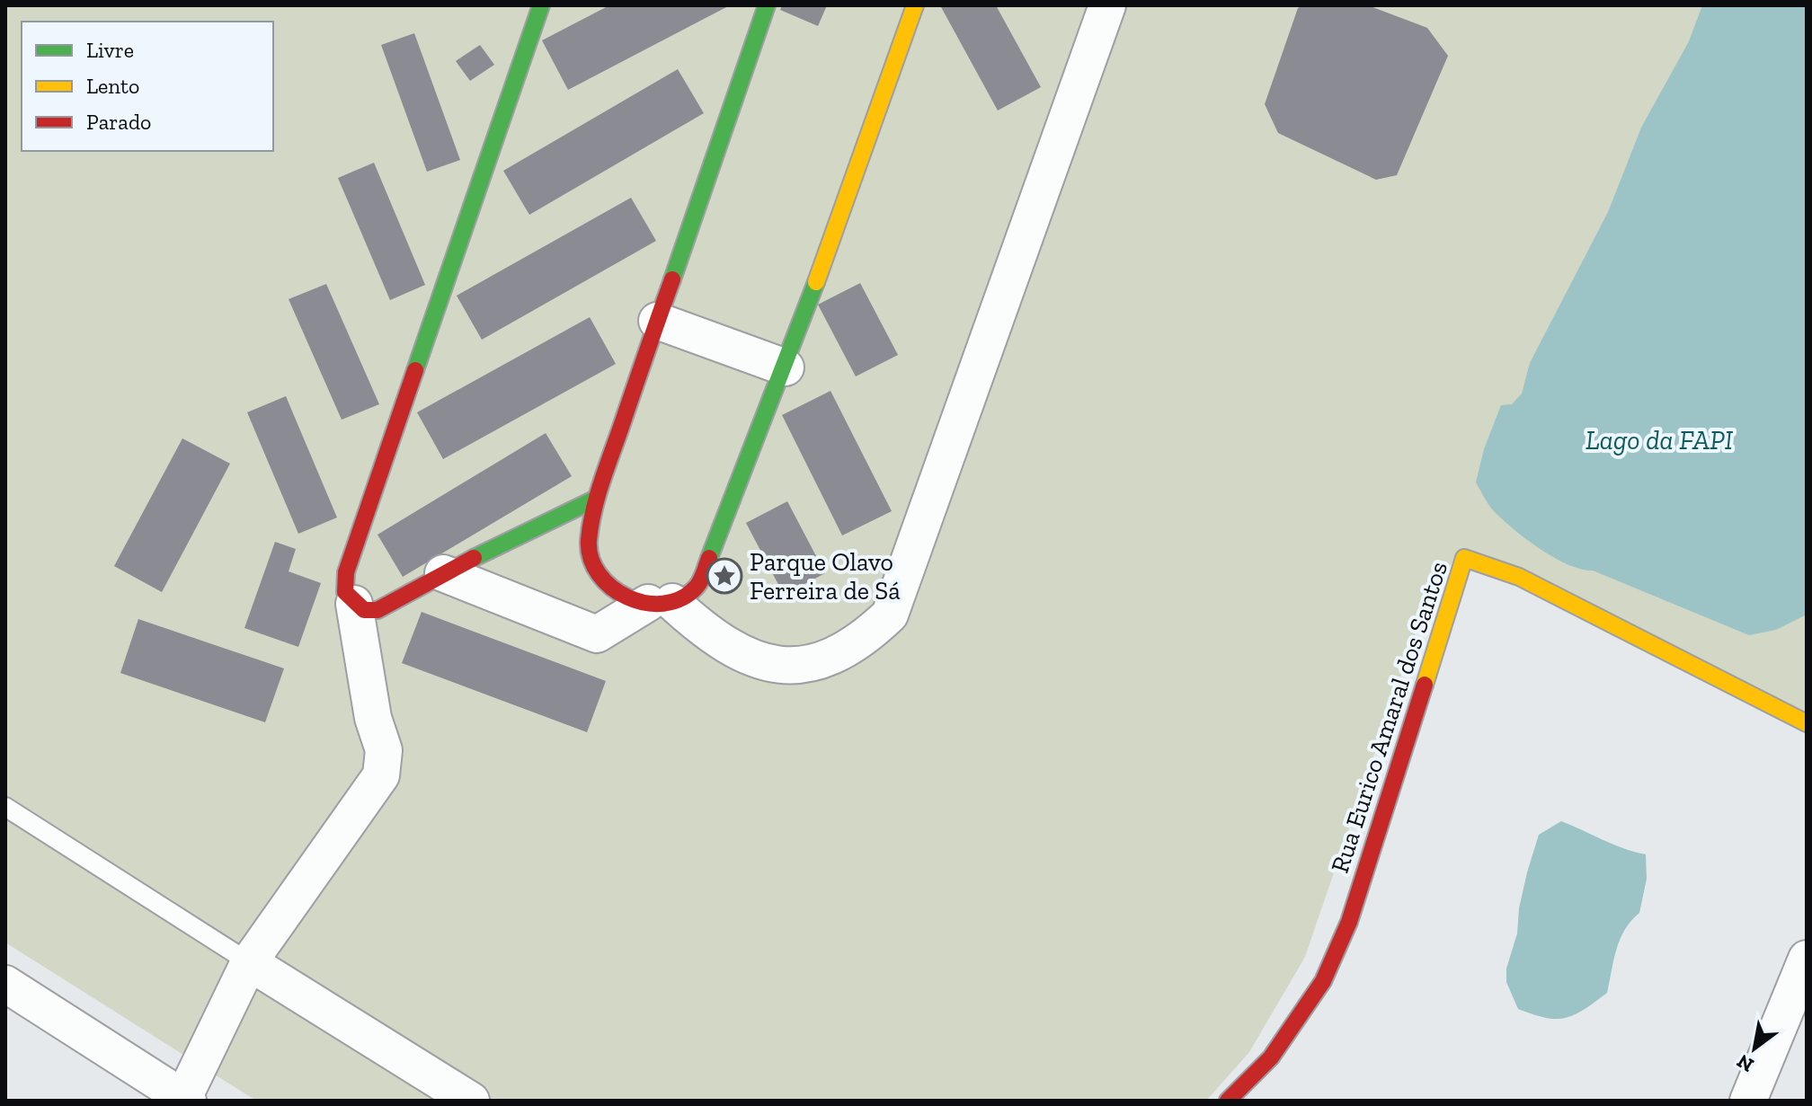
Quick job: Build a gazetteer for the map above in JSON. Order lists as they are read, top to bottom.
{
  "streets": {
    "street": ["Rua Eurico Amaral dos Santos"]
  },
  "water": ["Lago da FAPI"],
  "places": {
    "place": ["Parque Olavo Ferreira de Sá"]
  },
  "legend": ["Livre", "Lento", "Parado"],
  "north": "bottom left"
}
